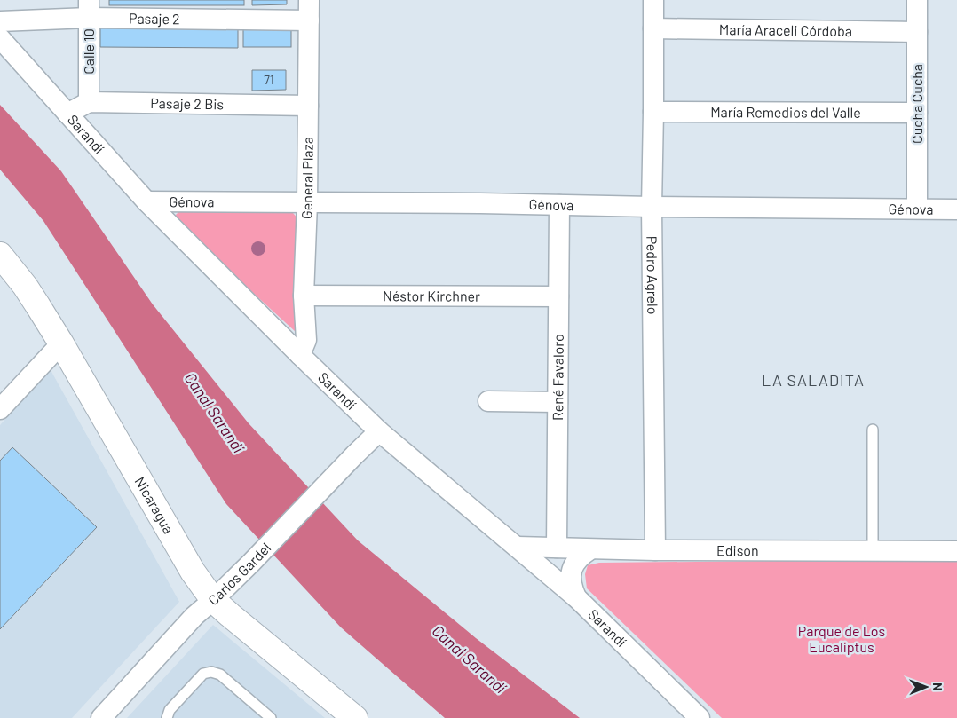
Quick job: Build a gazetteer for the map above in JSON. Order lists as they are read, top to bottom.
{
  "streets": {
    "main road": ["Nicaragua"],
    "street": [
      "Pasaje 2",
      "María Araceli Córdoba",
      "Calle 10",
      "Pasaje 2 Bis",
      "Cucha Cucha",
      "María Remedios del Valle",
      "Sarandí",
      "General Plaza",
      "Génova",
      "Pedro Agrelo",
      "Néstor Kirchner",
      "René Favaloro",
      "Edison",
      "Carlos Gardel"
    ]
  },
  "crossings": [
    ["Pasaje 2", "Calle 10"],
    ["Pasaje 2", "General Plaza"],
    ["María Araceli Córdoba", "Cucha Cucha"],
    ["María Araceli Córdoba", "Pedro Agrelo"],
    ["Calle 10", "Pasaje 2 Bis"],
    ["Pasaje 2 Bis", "Sarandí"],
    ["Pasaje 2 Bis", "General Plaza"],
    ["Cucha Cucha", "María Remedios del Valle"],
    ["Cucha Cucha", "Génova"],
    ["María Remedios del Valle", "Pedro Agrelo"],
    ["Sarandí", "General Plaza"],
    ["Sarandí", "Génova"],
    ["Sarandí", "Edison"],
    ["Sarandí", "Carlos Gardel"],
    ["General Plaza", "Génova"],
    ["General Plaza", "Néstor Kirchner"],
    ["Génova", "Pedro Agrelo"],
    ["Génova", "René Favaloro"],
    ["Pedro Agrelo", "Edison"],
    ["Néstor Kirchner", "René Favaloro"],
    ["René Favaloro", "Edison"],
    ["Nicaragua", "Carlos Gardel"]
  ],
  "districts": ["LA SALADITA"],
  "water": ["Canal Sarandí"],
  "parks": ["Parque de Los Eucaliptus"],
  "house_numbers": ["71"],
  "north": "right"
}
